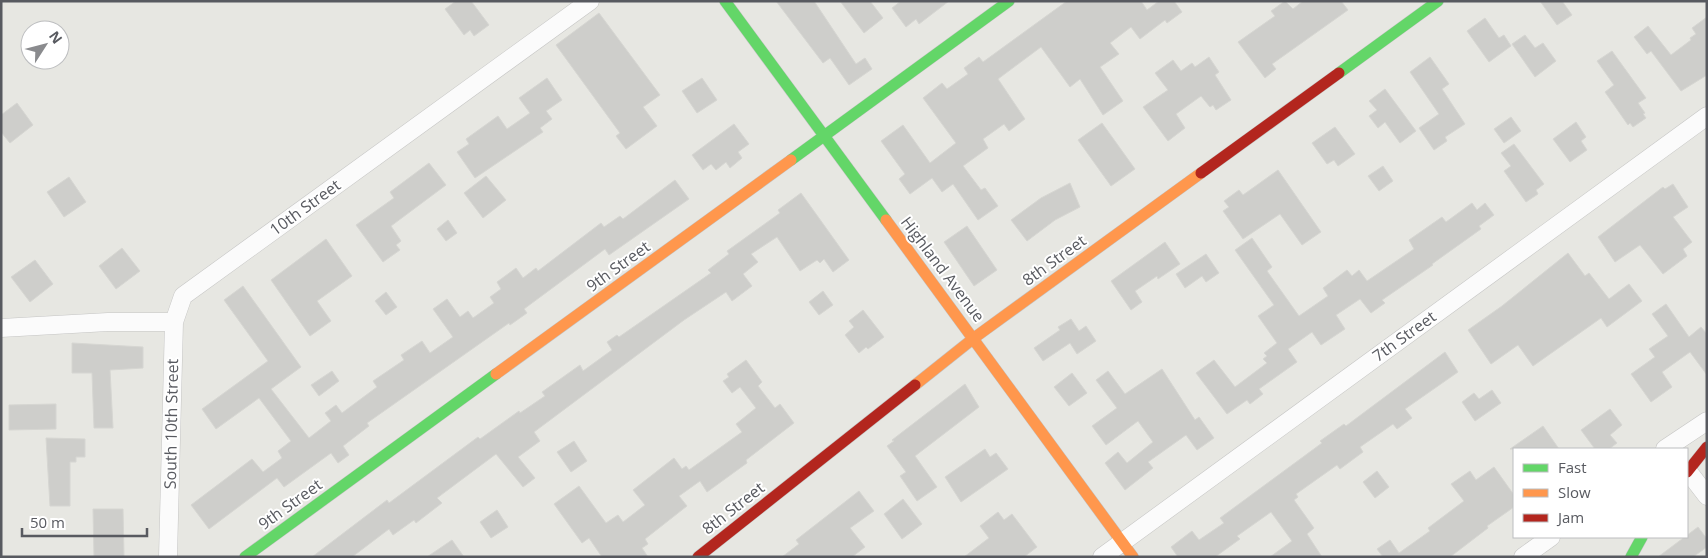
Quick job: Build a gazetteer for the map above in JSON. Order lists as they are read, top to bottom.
{
  "streets": {
    "street": [
      "10th Street",
      "8th Street",
      "9th Street",
      "Highland Avenue",
      "7th Street",
      "South 10th Street"
    ]
  },
  "crossings": [
    ["10th Street", "South 10th Street"],
    ["8th Street", "Highland Avenue"],
    ["9th Street", "Highland Avenue"],
    ["Highland Avenue", "7th Street"]
  ],
  "legend": ["Fast", "Slow", "Jam"],
  "scale_bar": "50 m",
  "north": "top right"
}
